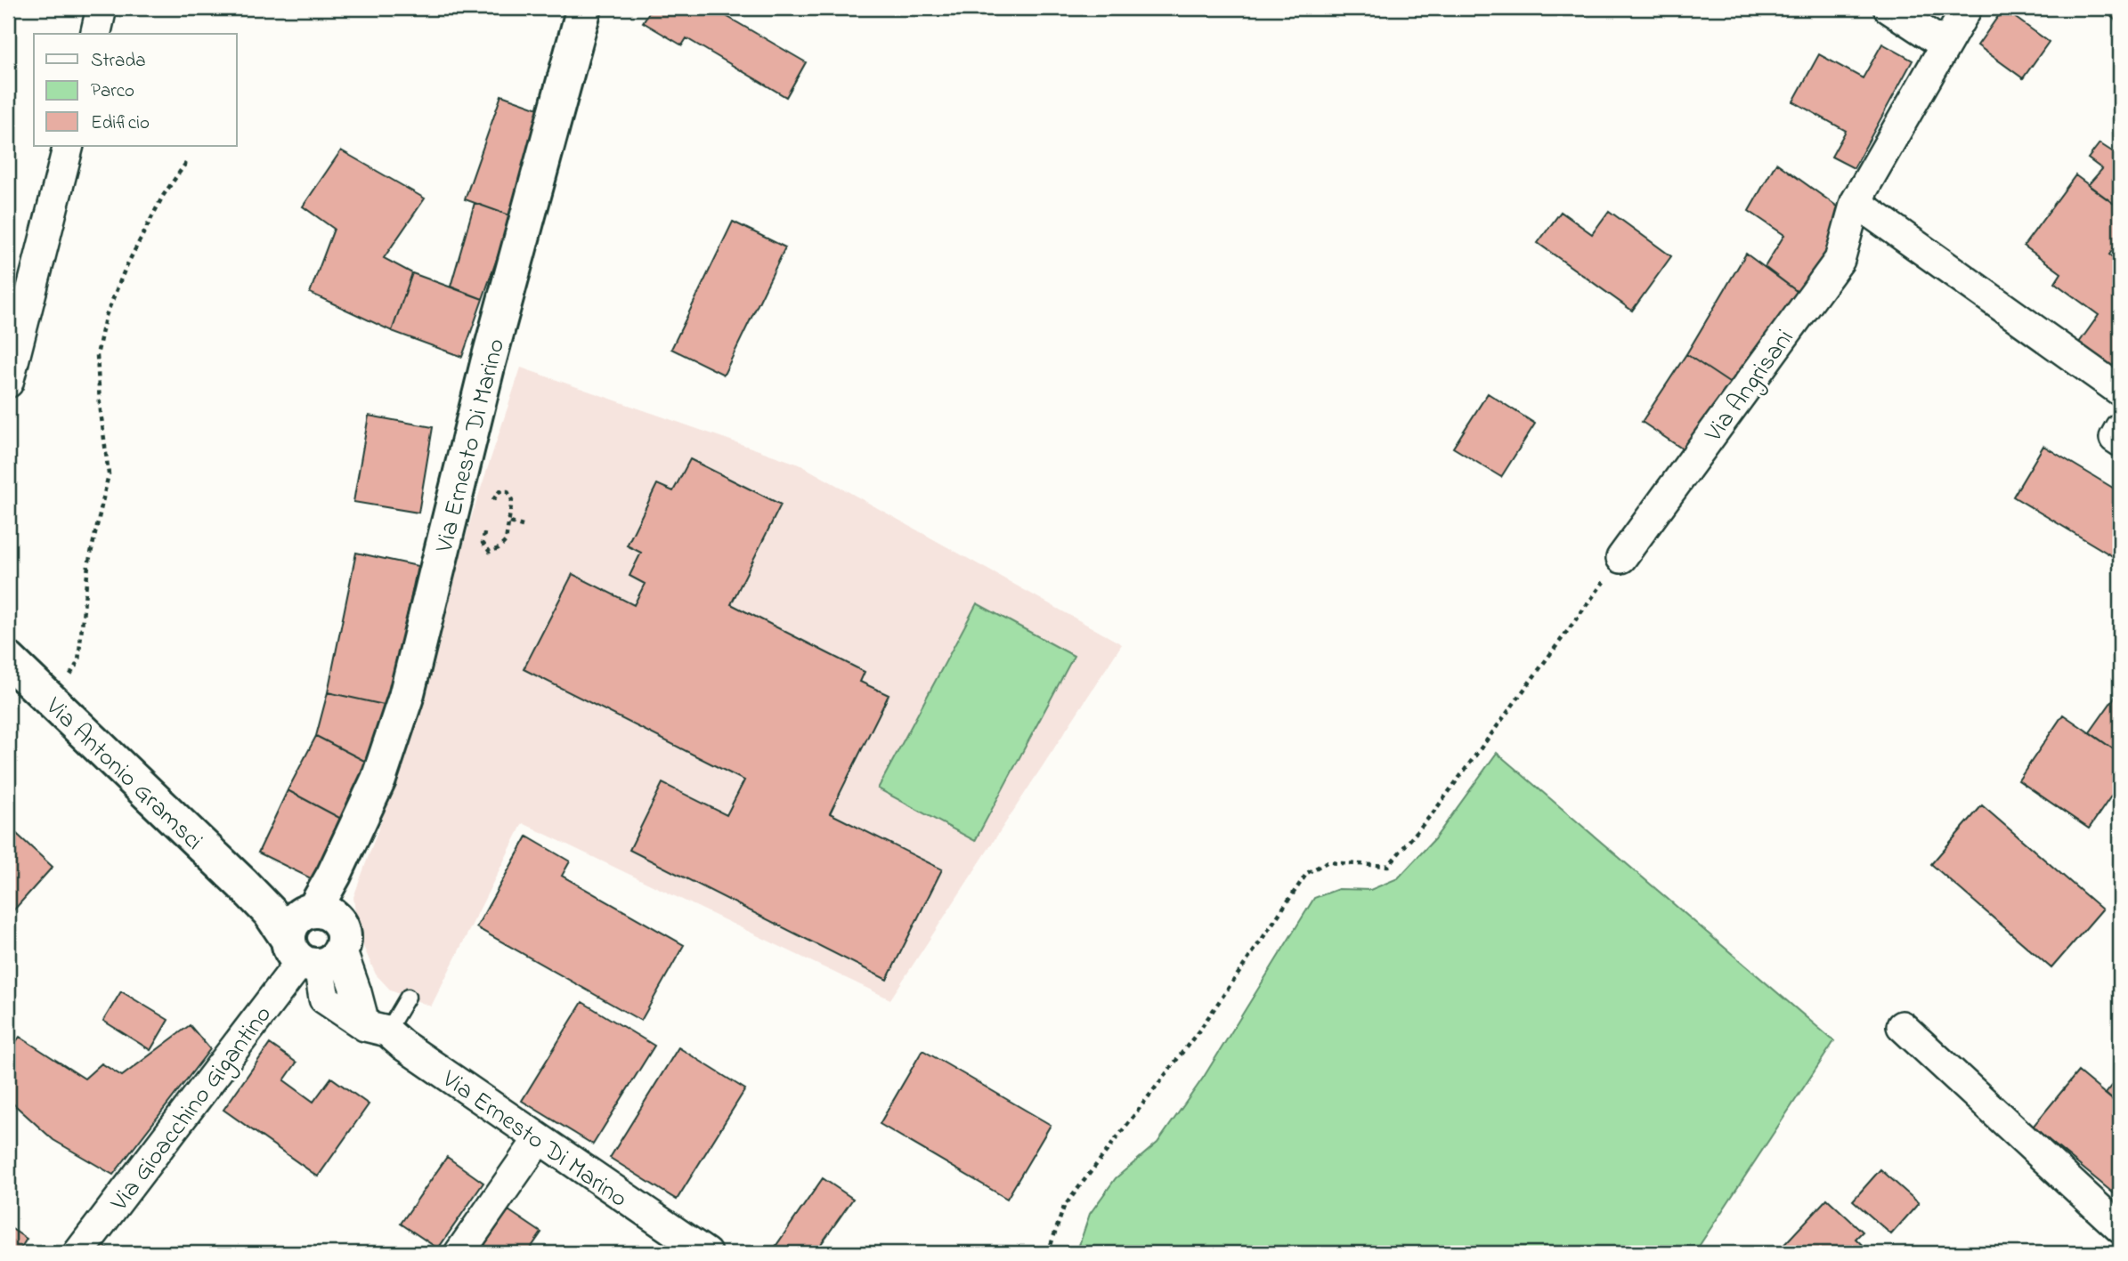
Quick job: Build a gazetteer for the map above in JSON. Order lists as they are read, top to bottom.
{
  "streets": {
    "street": [
      "Via Angrisani",
      "Via Ernesto Di Marino",
      "Via Antonio Gramsci",
      "Via Gioacchino Gigantino"
    ]
  },
  "crossings": [
    ["Via Ernesto Di Marino", "Via Antonio Gramsci"],
    ["Via Ernesto Di Marino", "Via Gioacchino Gigantino"],
    ["Via Antonio Gramsci", "Via Gioacchino Gigantino"]
  ],
  "legend": ["Strada", "Parco", "Edificio"]
}
